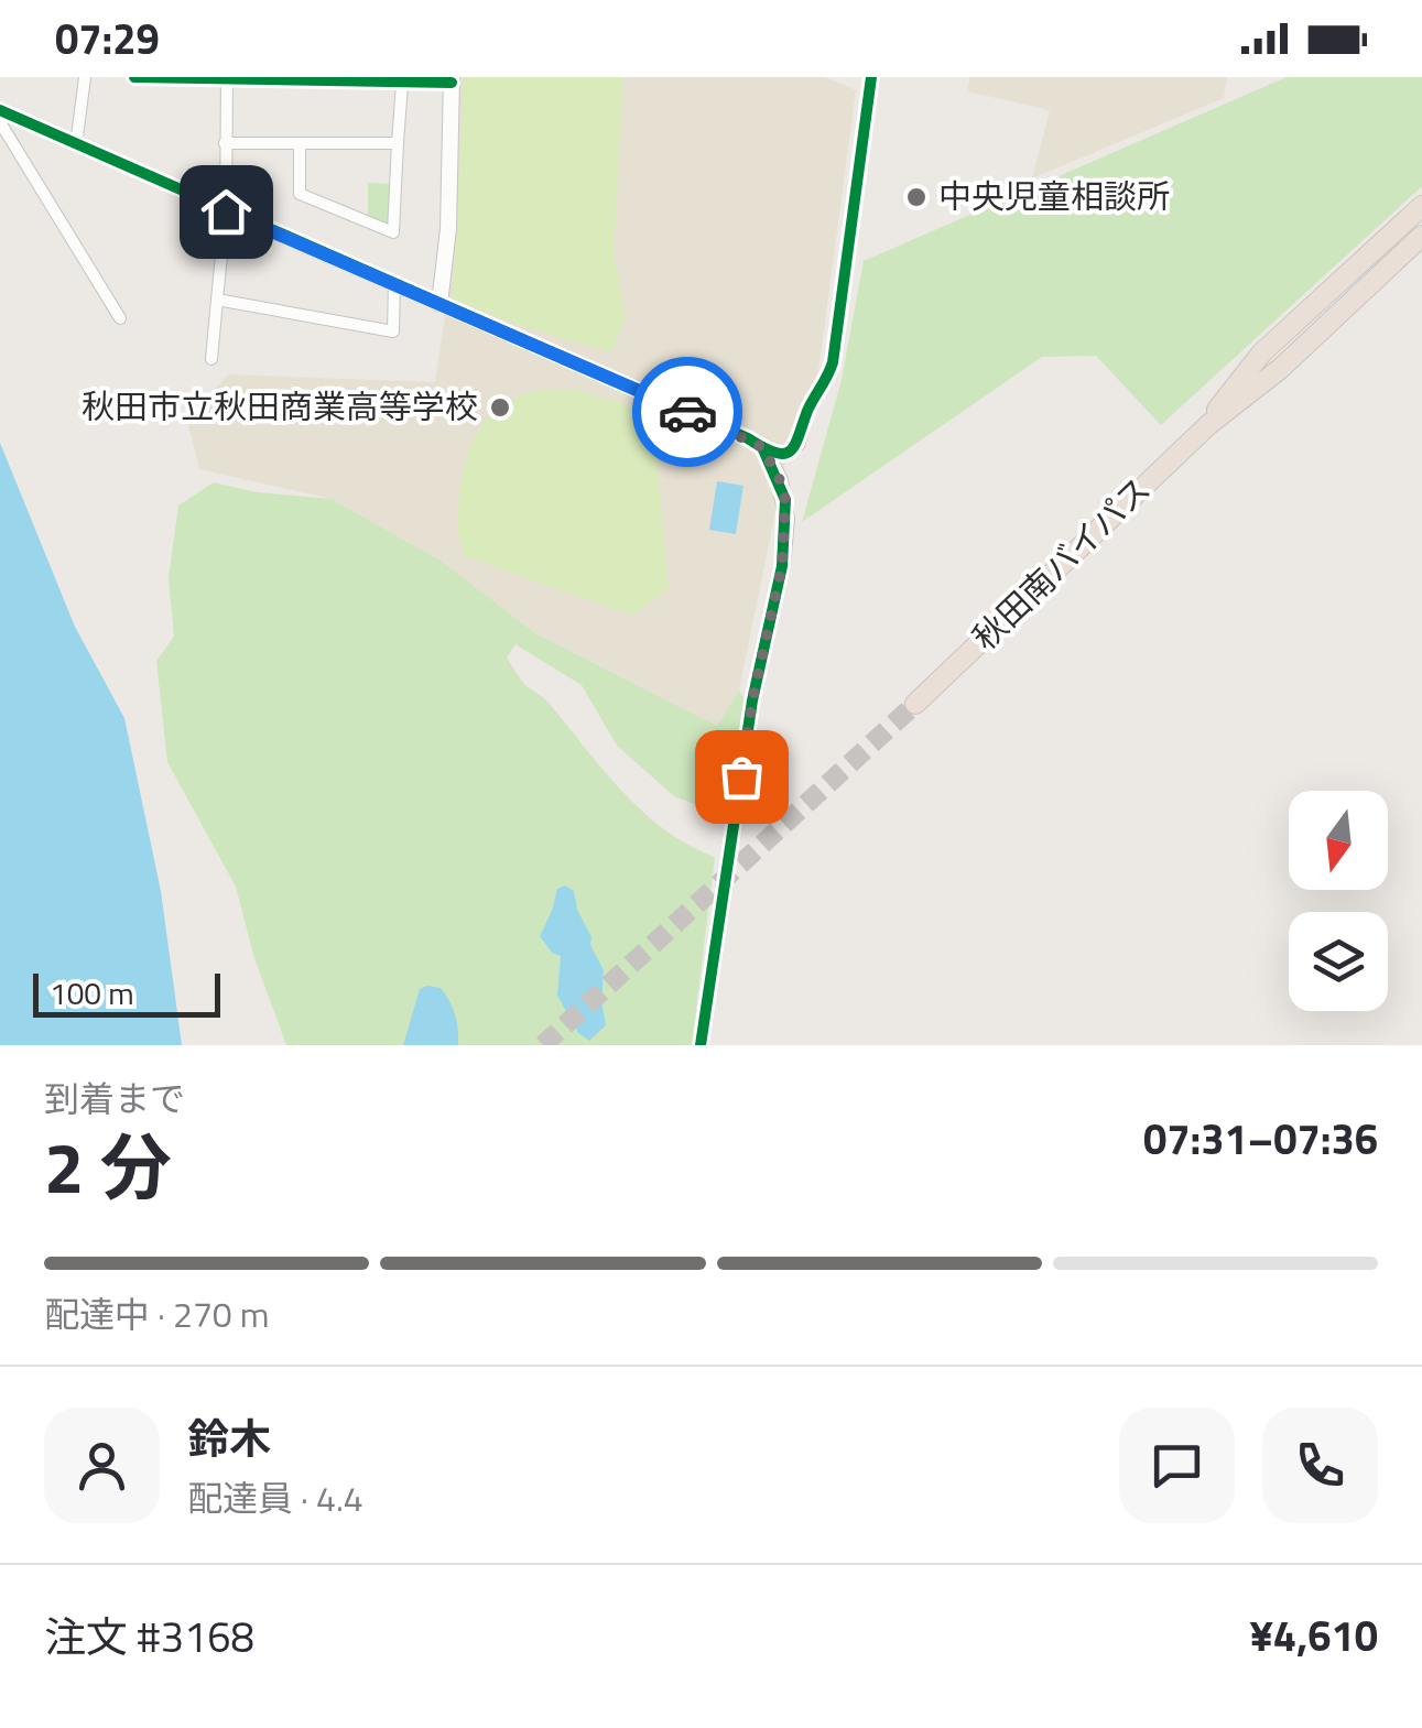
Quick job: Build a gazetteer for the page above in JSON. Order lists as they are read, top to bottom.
{
  "streets": {
    "highway": ["秋田南バイパス"]
  },
  "places": ["中央児童相談所", "秋田市立秋田商業高等学校"],
  "scale_bar": "100 m",
  "north": "bottom",
  "page": {
    "status": "07:29",
    "scale": "100 m",
    "heading": ["2 分", "到着まで", "07:31–07:36"],
    "panel": [
      "鈴木",
      "配達員 · 4.4",
      "注文 #3168",
      "¥4,610"
    ],
    "bar": "配達中 · 270 m"
  }
}
